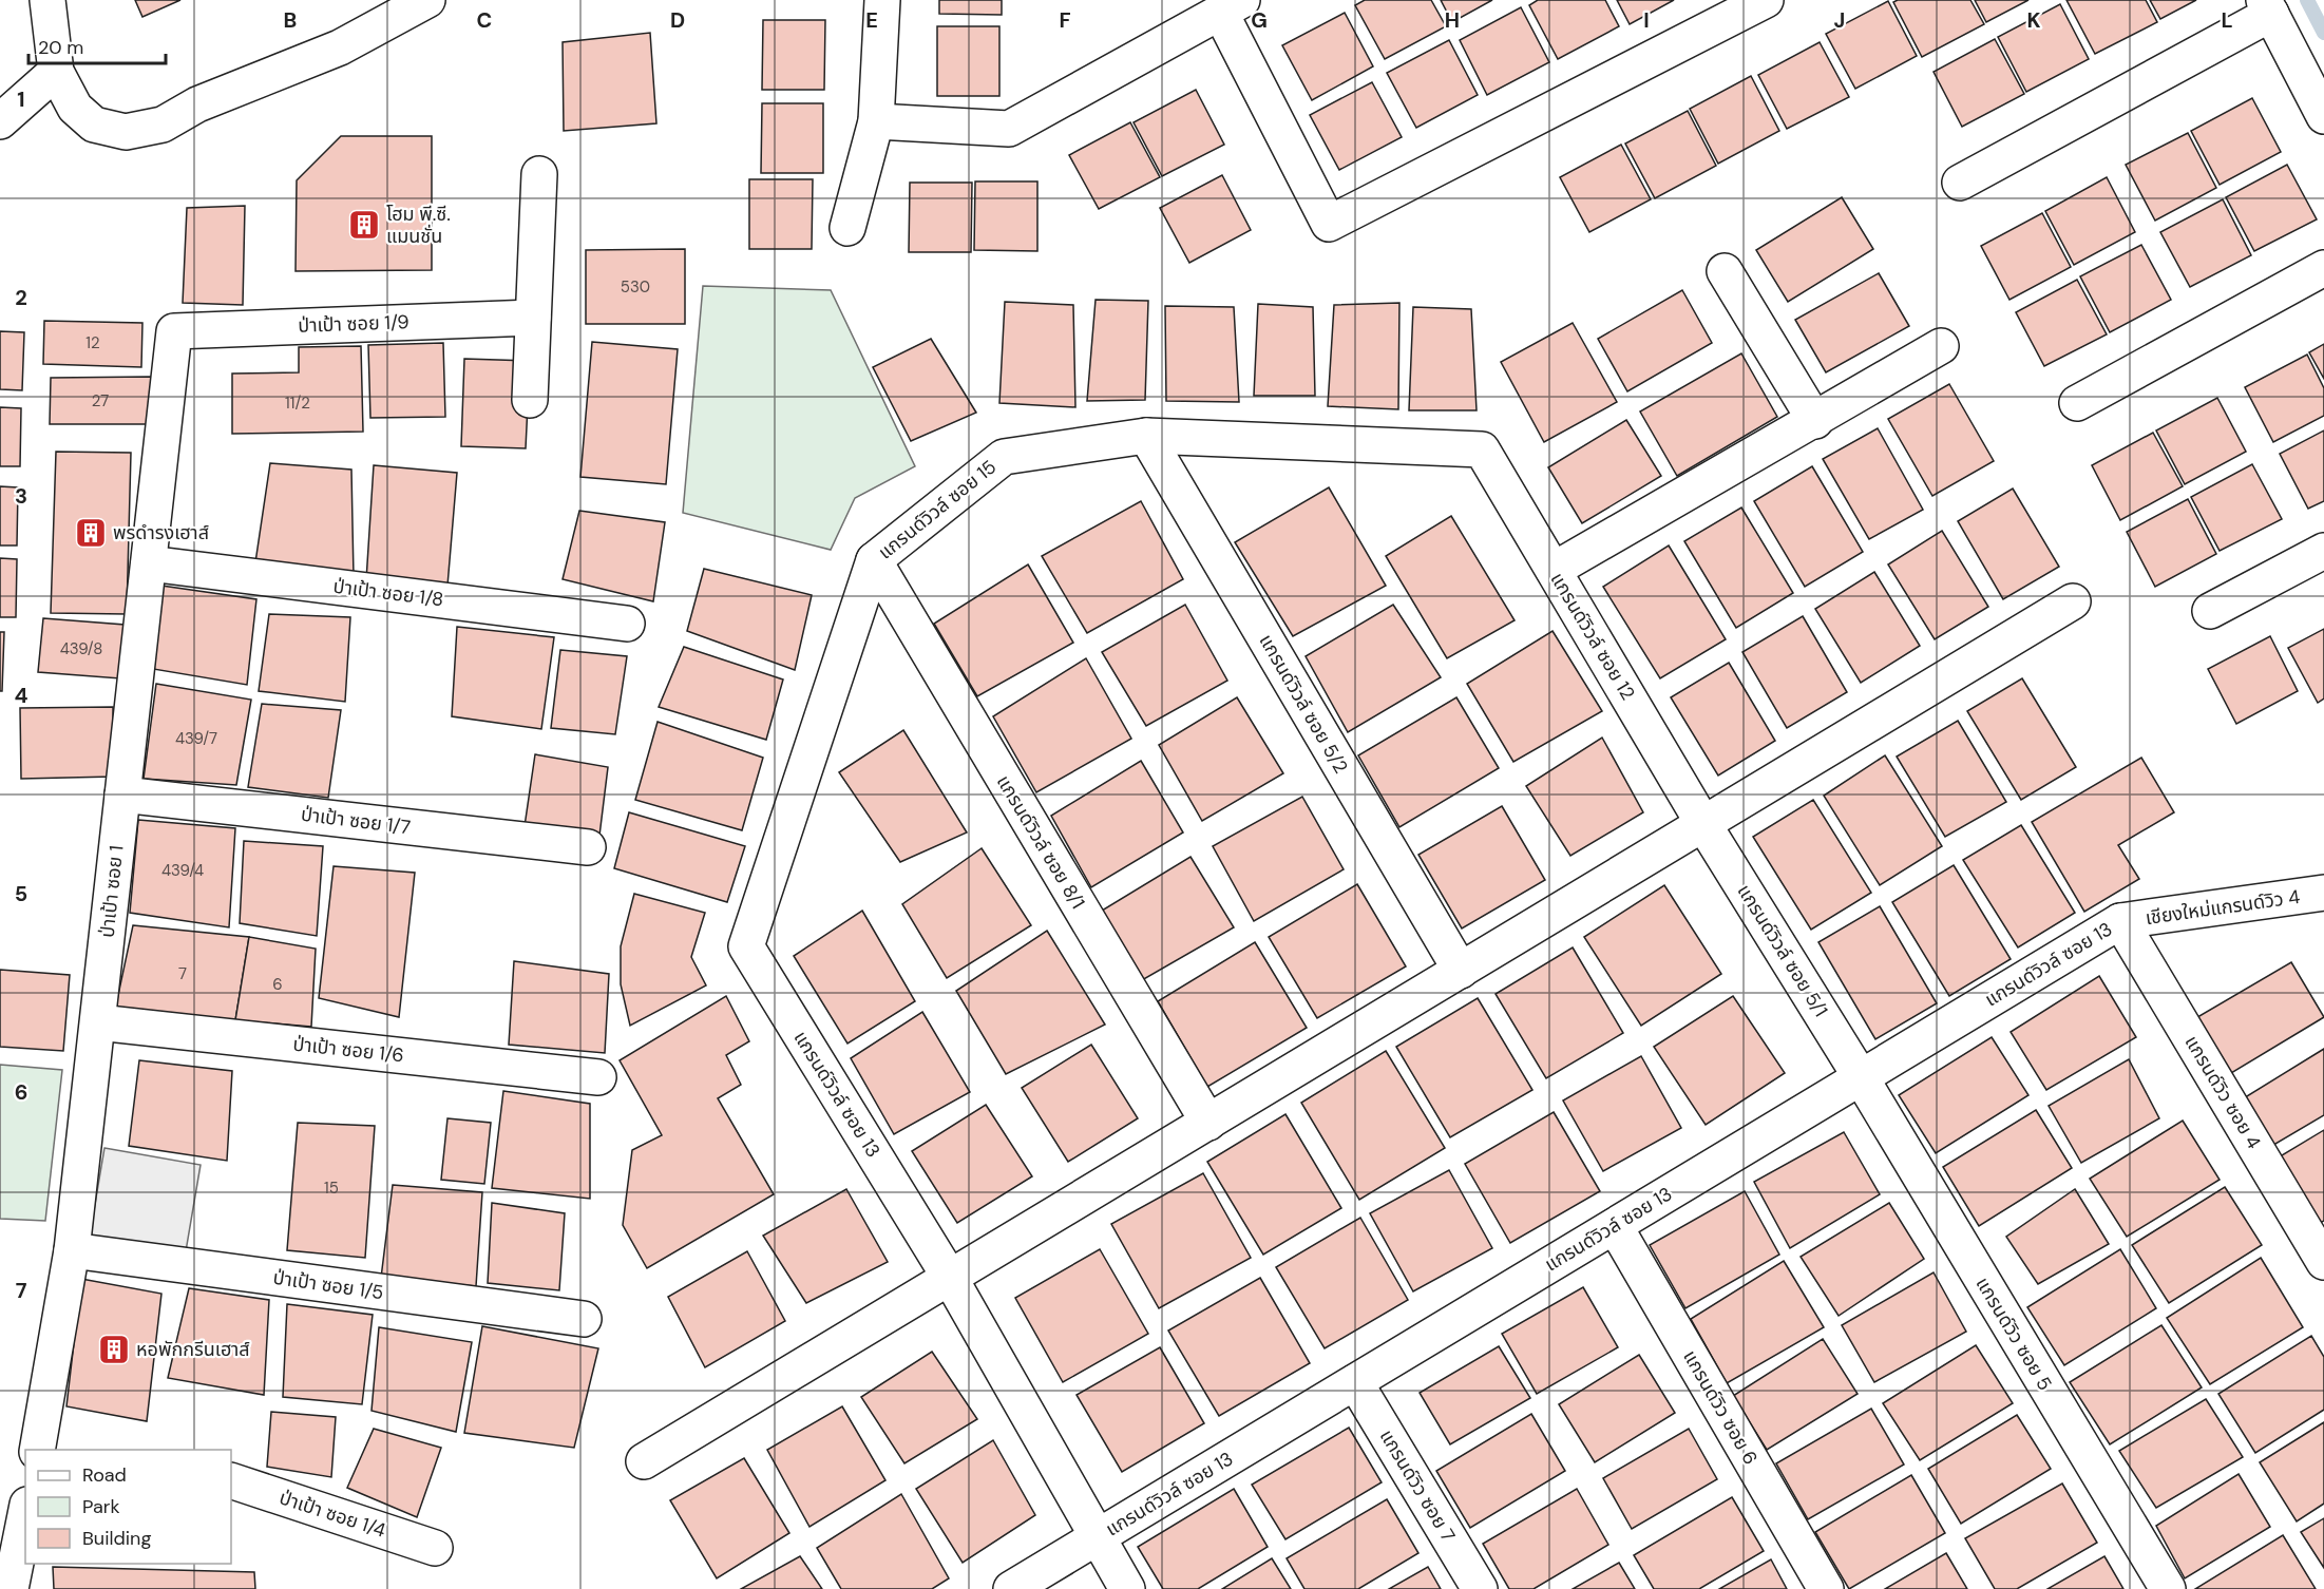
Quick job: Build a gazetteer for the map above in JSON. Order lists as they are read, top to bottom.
{
  "streets": {
    "street": [
      "ป่าเป้า ซอย 1/9",
      "แกรนด์วิวล์ ซอย 15",
      "ป่าเป้า ซอย 1/8",
      "แกรนด์วิวล์ ซอย 12",
      "แกรนด์วิวล์ ซอย 5/2",
      "ป่าเป้า ซอย 1/7",
      "แกรนด์วิวล์ ซอย 8/1",
      "ป่าเป้า ซอย 1",
      "เชียงใหม่แกรนด์วิว 4",
      "แกรนด์วิวล์ ซอย 5/1",
      "แกรนด์วิวล์ ซอย 13",
      "ป่าเป้า ซอย 1/6",
      "แกรนด์วิว ซอย 4",
      "ป่าเป้า ซอย 1/5",
      "แกรนด์วิว ซอย 5",
      "แกรนด์วิว ซอย 6",
      "แกรนด์วิว ซอย 7",
      "ป่าเป้า ซอย 1/4"
    ]
  },
  "crossings": [
    ["ป่าเป้า ซอย 1/9", "ป่าเป้า ซอย 1"],
    ["แกรนด์วิวล์ ซอย 15", "แกรนด์วิวล์ ซอย 12"],
    ["แกรนด์วิวล์ ซอย 15", "แกรนด์วิวล์ ซอย 5/2"],
    ["แกรนด์วิวล์ ซอย 15", "แกรนด์วิวล์ ซอย 8/1"],
    ["แกรนด์วิวล์ ซอย 15", "แกรนด์วิวล์ ซอย 13"],
    ["ป่าเป้า ซอย 1/8", "ป่าเป้า ซอย 1"],
    ["แกรนด์วิวล์ ซอย 12", "แกรนด์วิวล์ ซอย 5/1"],
    ["ป่าเป้า ซอย 1/7", "ป่าเป้า ซอย 1"],
    ["ป่าเป้า ซอย 1", "ป่าเป้า ซอย 1/6"],
    ["ป่าเป้า ซอย 1", "ป่าเป้า ซอย 1/5"],
    ["เชียงใหม่แกรนด์วิว 4", "แกรนด์วิวล์ ซอย 13"],
    ["เชียงใหม่แกรนด์วิว 4", "แกรนด์วิว ซอย 4"],
    ["แกรนด์วิวล์ ซอย 5/1", "แกรนด์วิวล์ ซอย 13"],
    ["แกรนด์วิวล์ ซอย 5/1", "แกรนด์วิว ซอย 5"],
    ["แกรนด์วิวล์ ซอย 13", "แกรนด์วิว ซอย 4"],
    ["แกรนด์วิวล์ ซอย 13", "แกรนด์วิว ซอย 5"],
    ["แกรนด์วิวล์ ซอย 13", "แกรนด์วิว ซอย 6"],
    ["แกรนด์วิวล์ ซอย 13", "แกรนด์วิว ซอย 7"]
  ],
  "places": {
    "building": ["โฮม พี.ซี. แมนชั่น", "พรดำรงเฮาส์", "หอพักกรีนเฮาส์"]
  },
  "house_numbers": [
    "530",
    "12",
    "27",
    "11/2",
    "439/8",
    "439/7",
    "439/4",
    "7",
    "6",
    "15"
  ],
  "legend": ["Road", "Park", "Building"],
  "scale_bar": "20 m",
  "grid": {
    "columns": [
      "B",
      "C",
      "D",
      "E",
      "F",
      "G",
      "H",
      "I",
      "J",
      "K",
      "L"
    ],
    "rows": [
      "1",
      "2",
      "3",
      "4",
      "5",
      "6",
      "7"
    ]
  }
}
